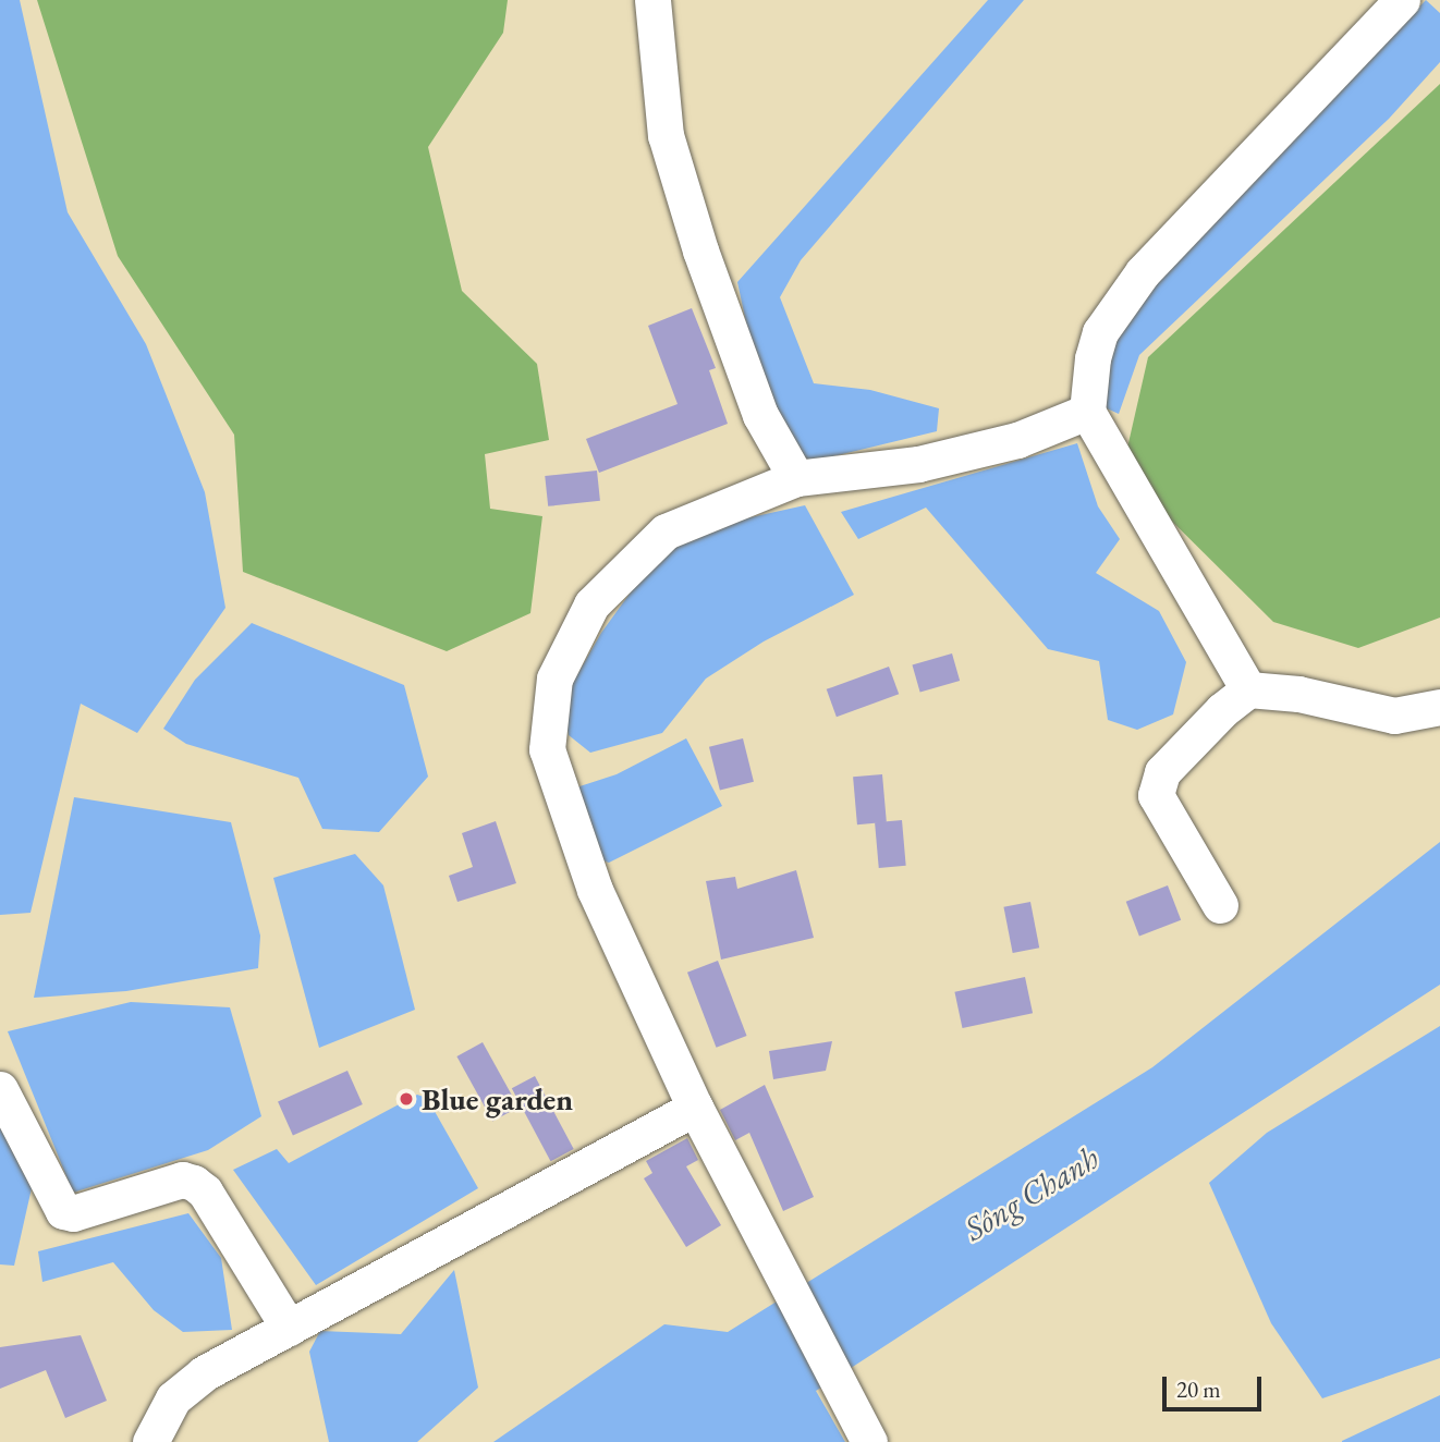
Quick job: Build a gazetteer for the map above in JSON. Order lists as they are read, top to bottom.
{
  "water": ["Sông Chanh"],
  "places": ["Blue garden"],
  "scale_bar": "20 m"
}
